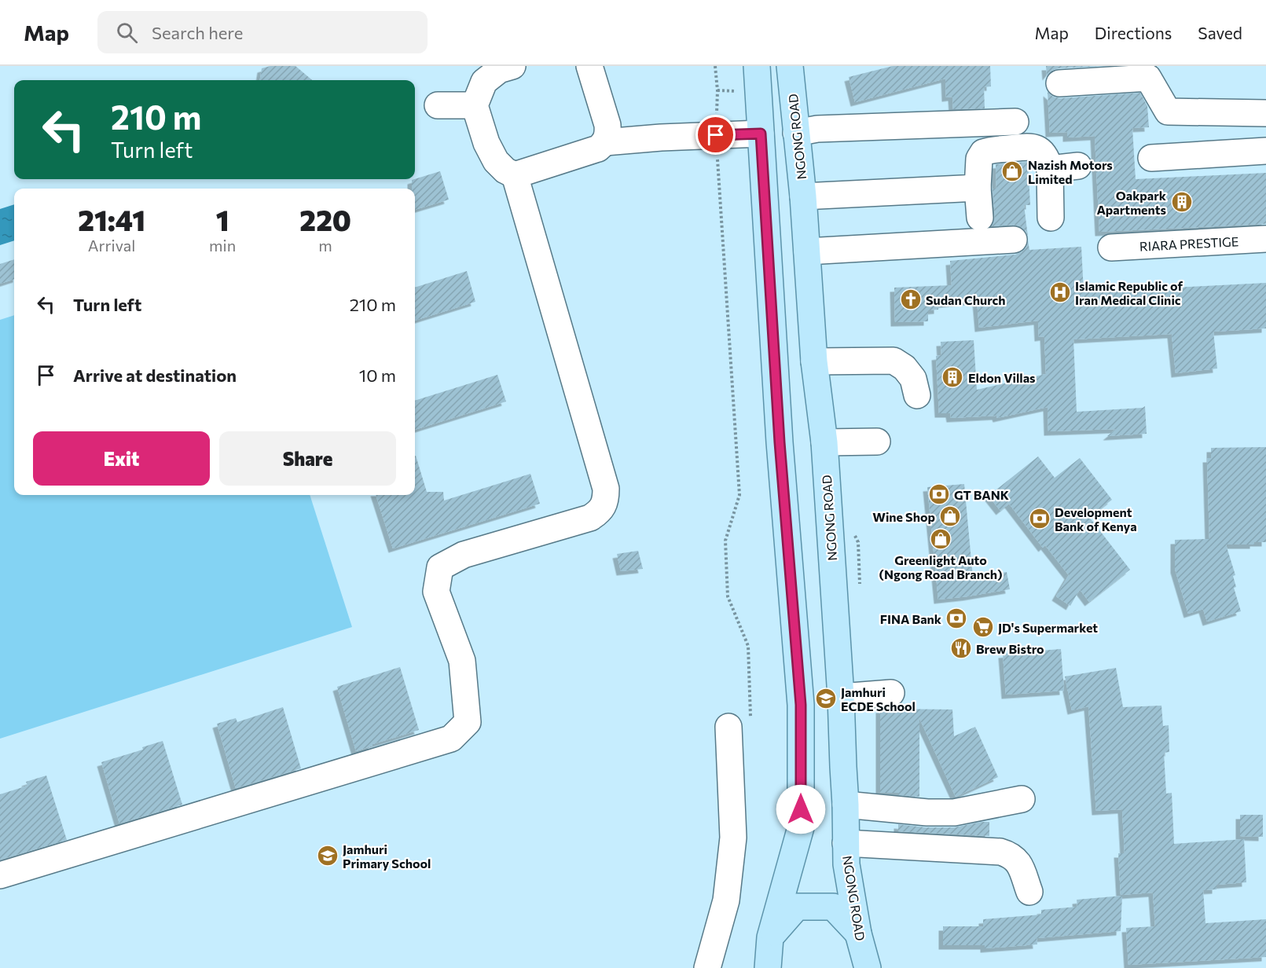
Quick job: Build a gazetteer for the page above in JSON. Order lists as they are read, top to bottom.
{
  "streets": {
    "main road": ["NGONG ROAD"],
    "lane": ["RIARA PRESTIGE"]
  },
  "places": {
    "shop": ["Nazish Motors Limited", "Wine Shop", "Greenlight Auto (Ngong Road Branch)"],
    "building": ["Oakpark Apartments", "Eldon Villas"],
    "hospital": ["Islamic Republic of Iran Medical Clinic"],
    "church": ["Sudan Church"],
    "bank": ["GT BANK", "Development Bank of Kenya", "FINA Bank"],
    "supermarket": ["JD's Supermarket"],
    "restaurant": ["Brew Bistro"],
    "school or university": ["Jamhuri ECDE School", "Jamhuri Primary School"]
  },
  "page": {
    "header": "Map",
    "search": "Search here",
    "nav": ["Map", "Directions", "Saved"],
    "turn": ["210 m", "Turn left"],
    "eta": [
      "21:41",
      "Arrival",
      "1",
      "min",
      "220",
      "m"
    ],
    "list": [
      {
        "name": "Turn left",
        "value": "210 m"
      },
      {
        "name": "Arrive at destination",
        "value": "10 m"
      }
    ],
    "buttons": ["Exit", "Share"]
  }
}
